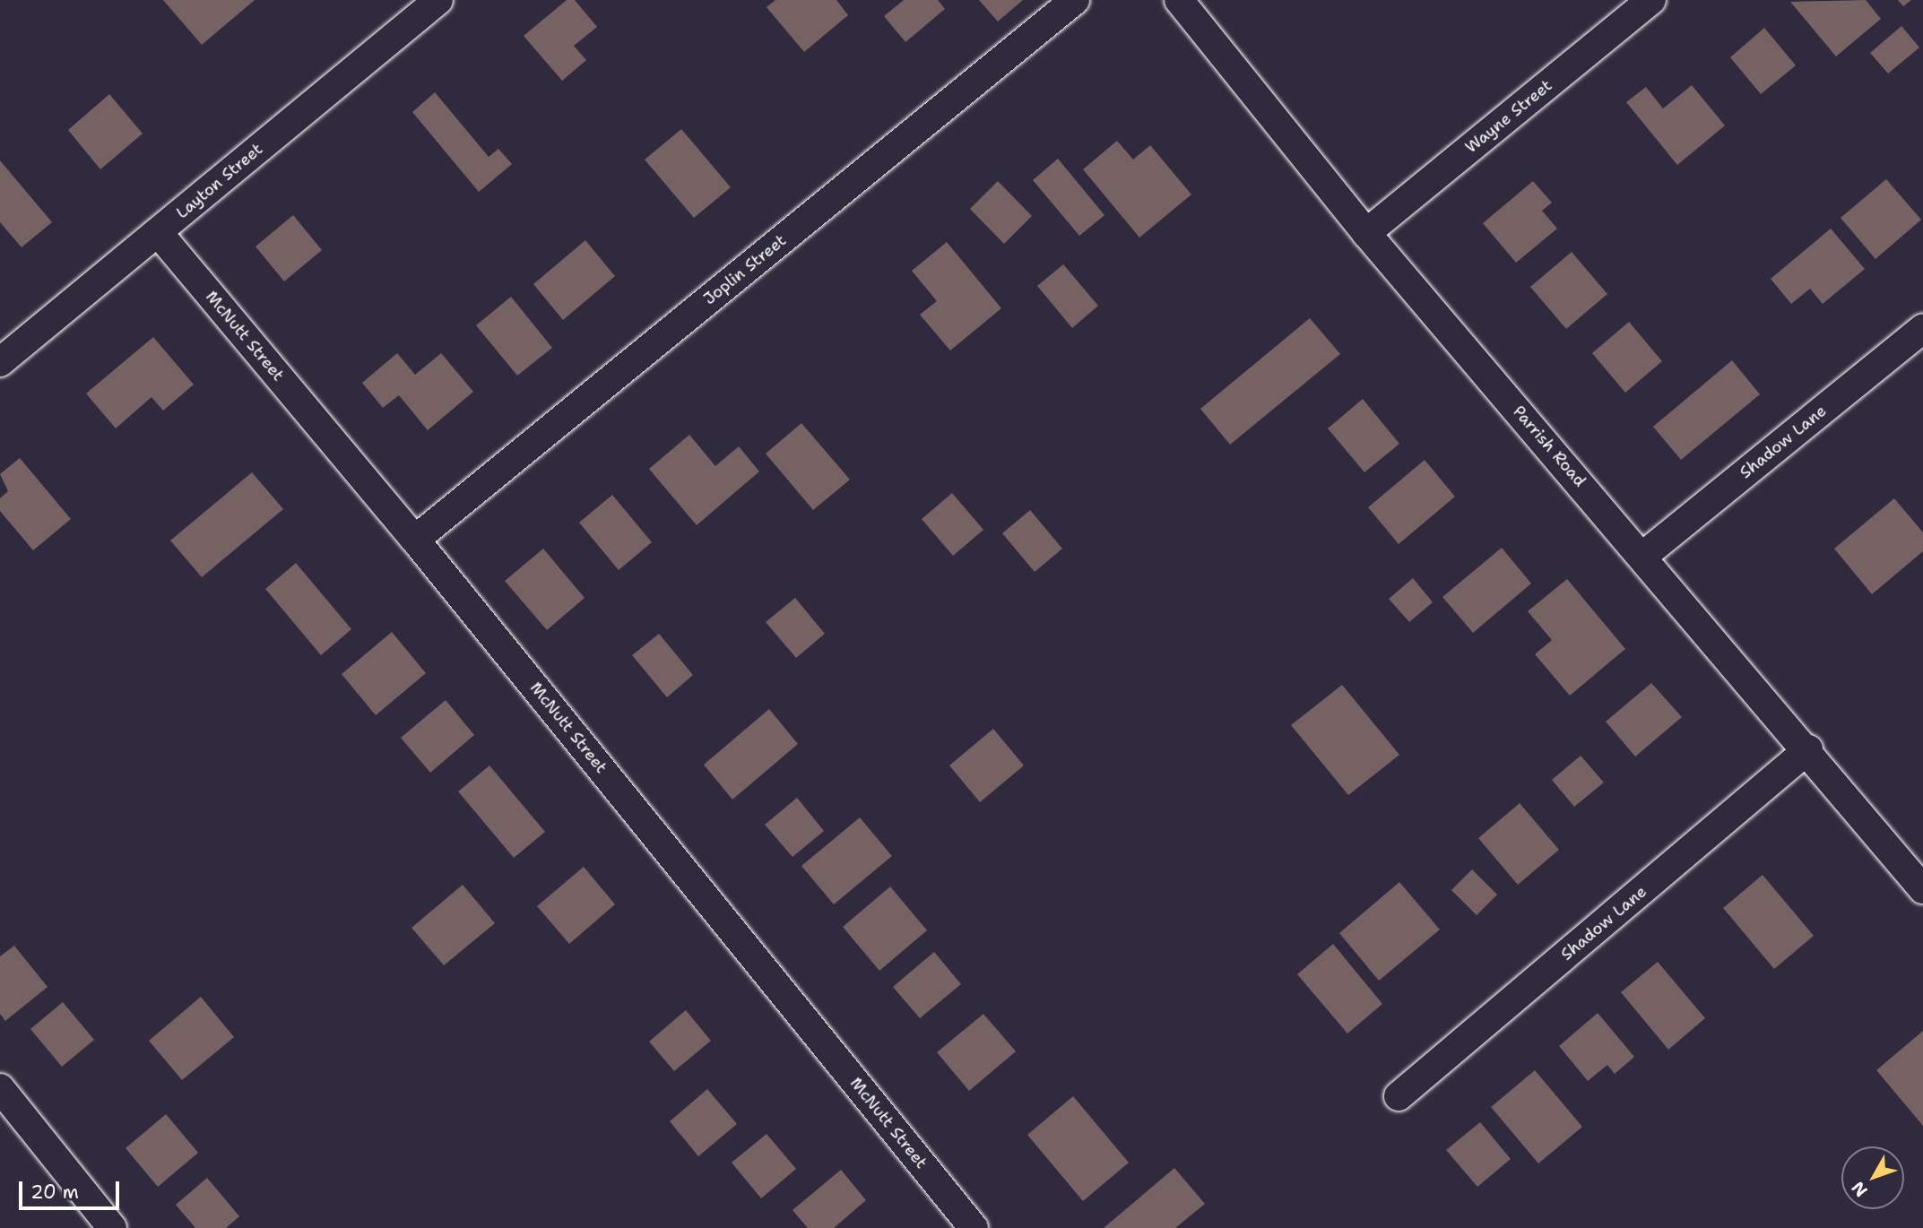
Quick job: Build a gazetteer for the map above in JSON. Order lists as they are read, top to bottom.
{
  "streets": {
    "street": [
      "Wayne Street",
      "Layton Street",
      "Joplin Street",
      "McNutt Street",
      "Shadow Lane",
      "Parrish Road"
    ]
  },
  "crossings": [
    ["Wayne Street", "Parrish Road"],
    ["Layton Street", "McNutt Street"],
    ["Joplin Street", "McNutt Street"],
    ["Shadow Lane", "Parrish Road"]
  ],
  "scale_bar": "20 m",
  "north": "bottom left"
}
